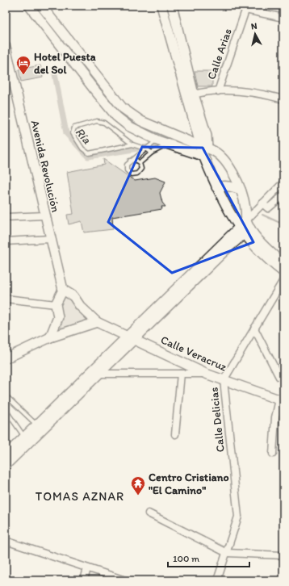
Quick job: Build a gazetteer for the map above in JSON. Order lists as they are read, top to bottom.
{
  "streets": {
    "main road": ["Avenida Revolución", "Calle Veracruz"],
    "street": ["Calle Arias", "Calle Delicias"]
  },
  "crossings": [
    ["Calle Veracruz", "Calle Delicias"]
  ],
  "districts": ["TOMAS AZNAR"],
  "water": ["Ría"],
  "places": {
    "hotel": ["Hotel Puesta del Sol"],
    "temple": ["Centro Cristiano \"El Camino\""]
  },
  "scale_bar": "100 m",
  "north": "top"
}
